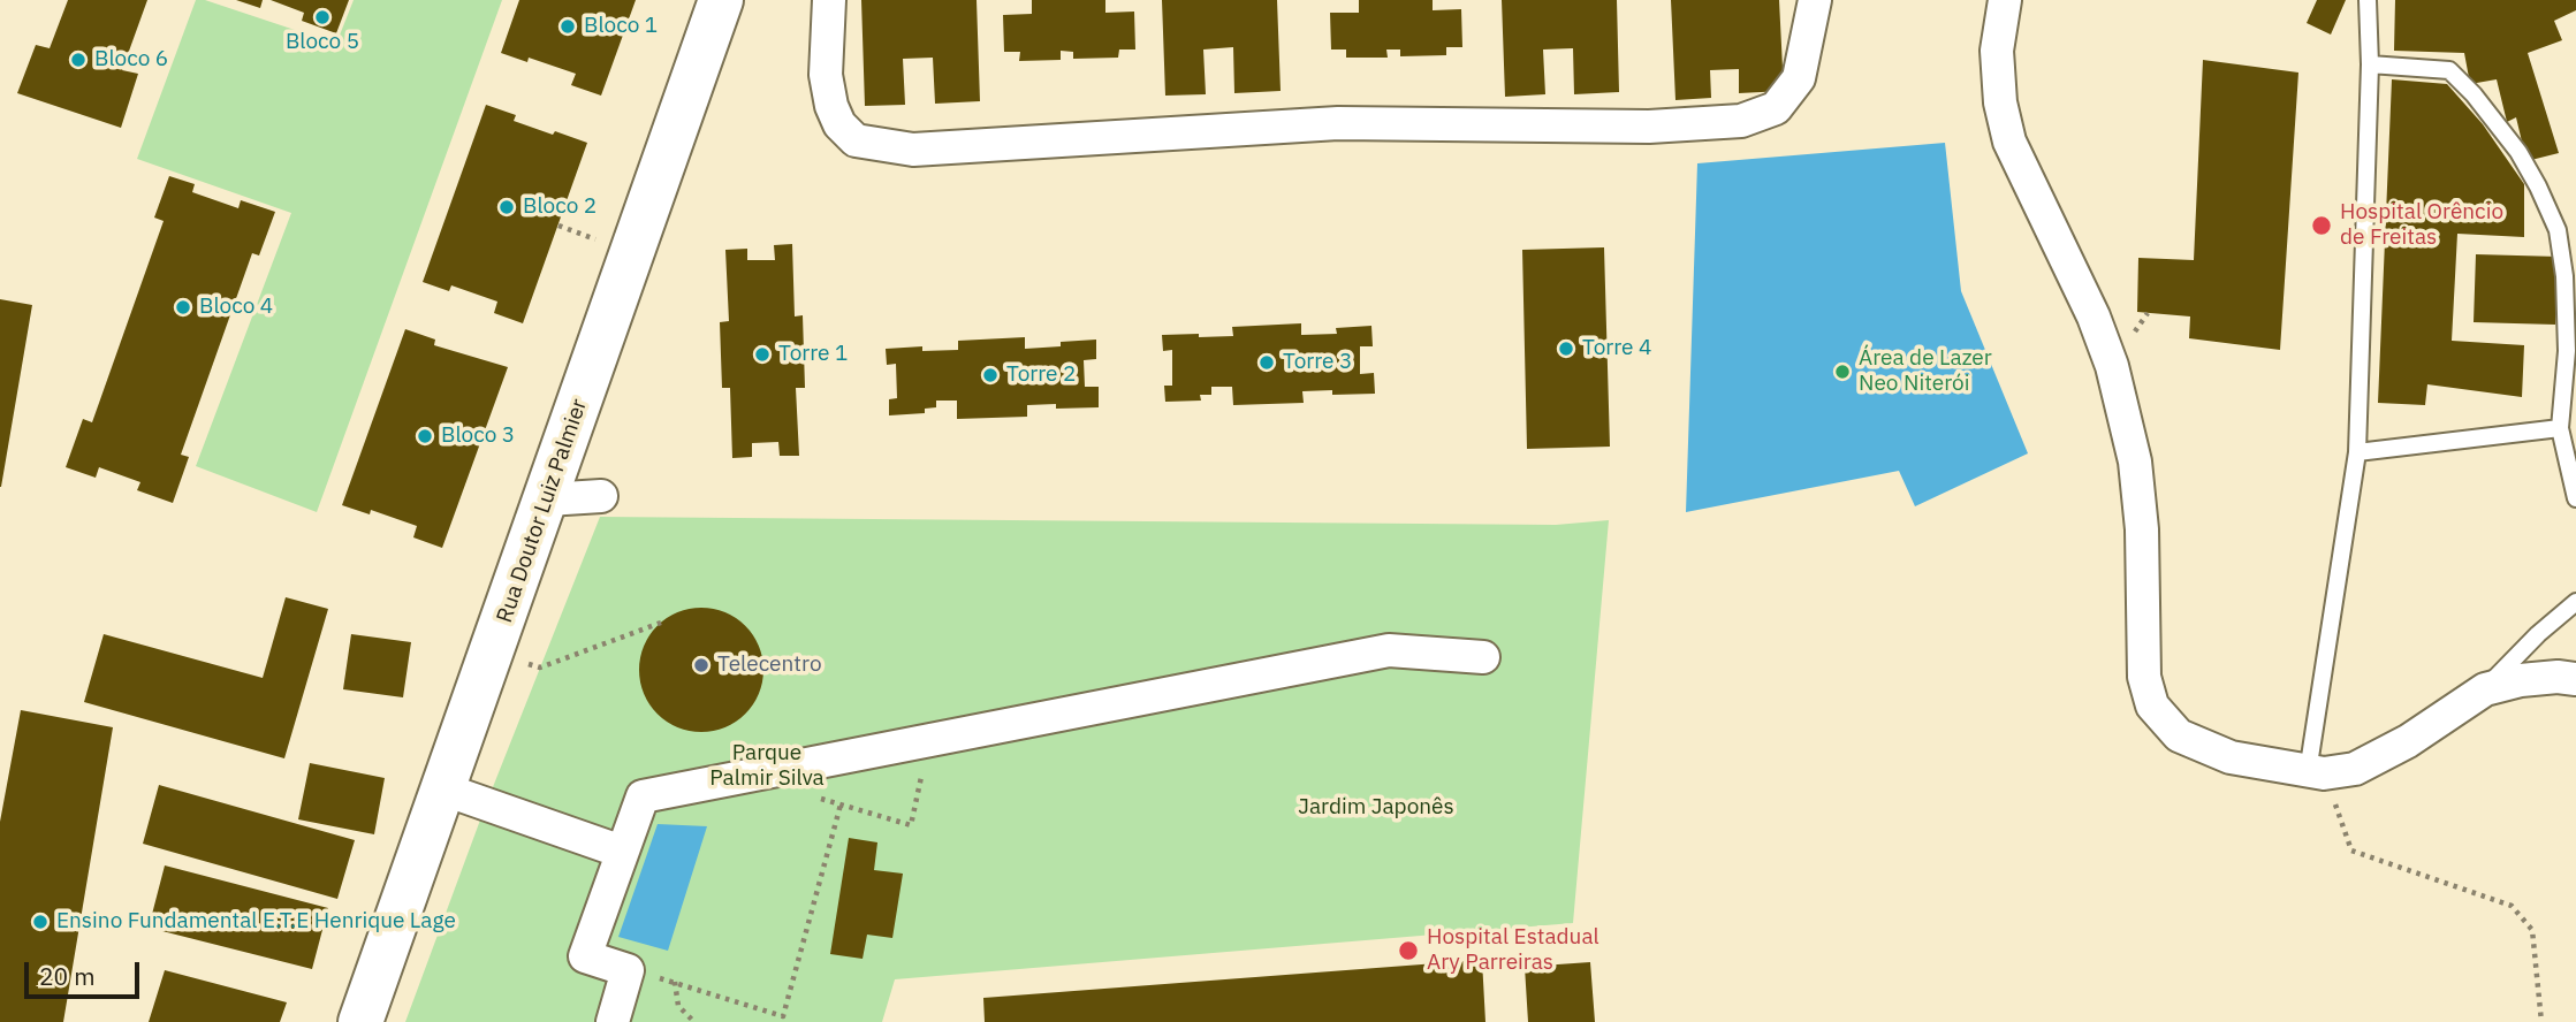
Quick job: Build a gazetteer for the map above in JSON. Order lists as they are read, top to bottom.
{
  "streets": {
    "main road": ["Rua Doutor Luiz Palmier"]
  },
  "parks": ["Parque Palmir Silva", "Jardim Japonês"],
  "places": [
    "Bloco 5",
    "Bloco 1",
    "Bloco 6",
    "Bloco 2",
    "Hospital Orêncio de Freitas",
    "Bloco 4",
    "Torre 4",
    "Torre 1",
    "Torre 3",
    "Área de Lazer Neo Niterói",
    "Torre 2",
    "Bloco 3",
    "Telecentro",
    "Ensino Fundamental E.T.E Henrique Lage",
    "Hospital Estadual Ary Parreiras"
  ],
  "scale_bar": "20 m"
}
